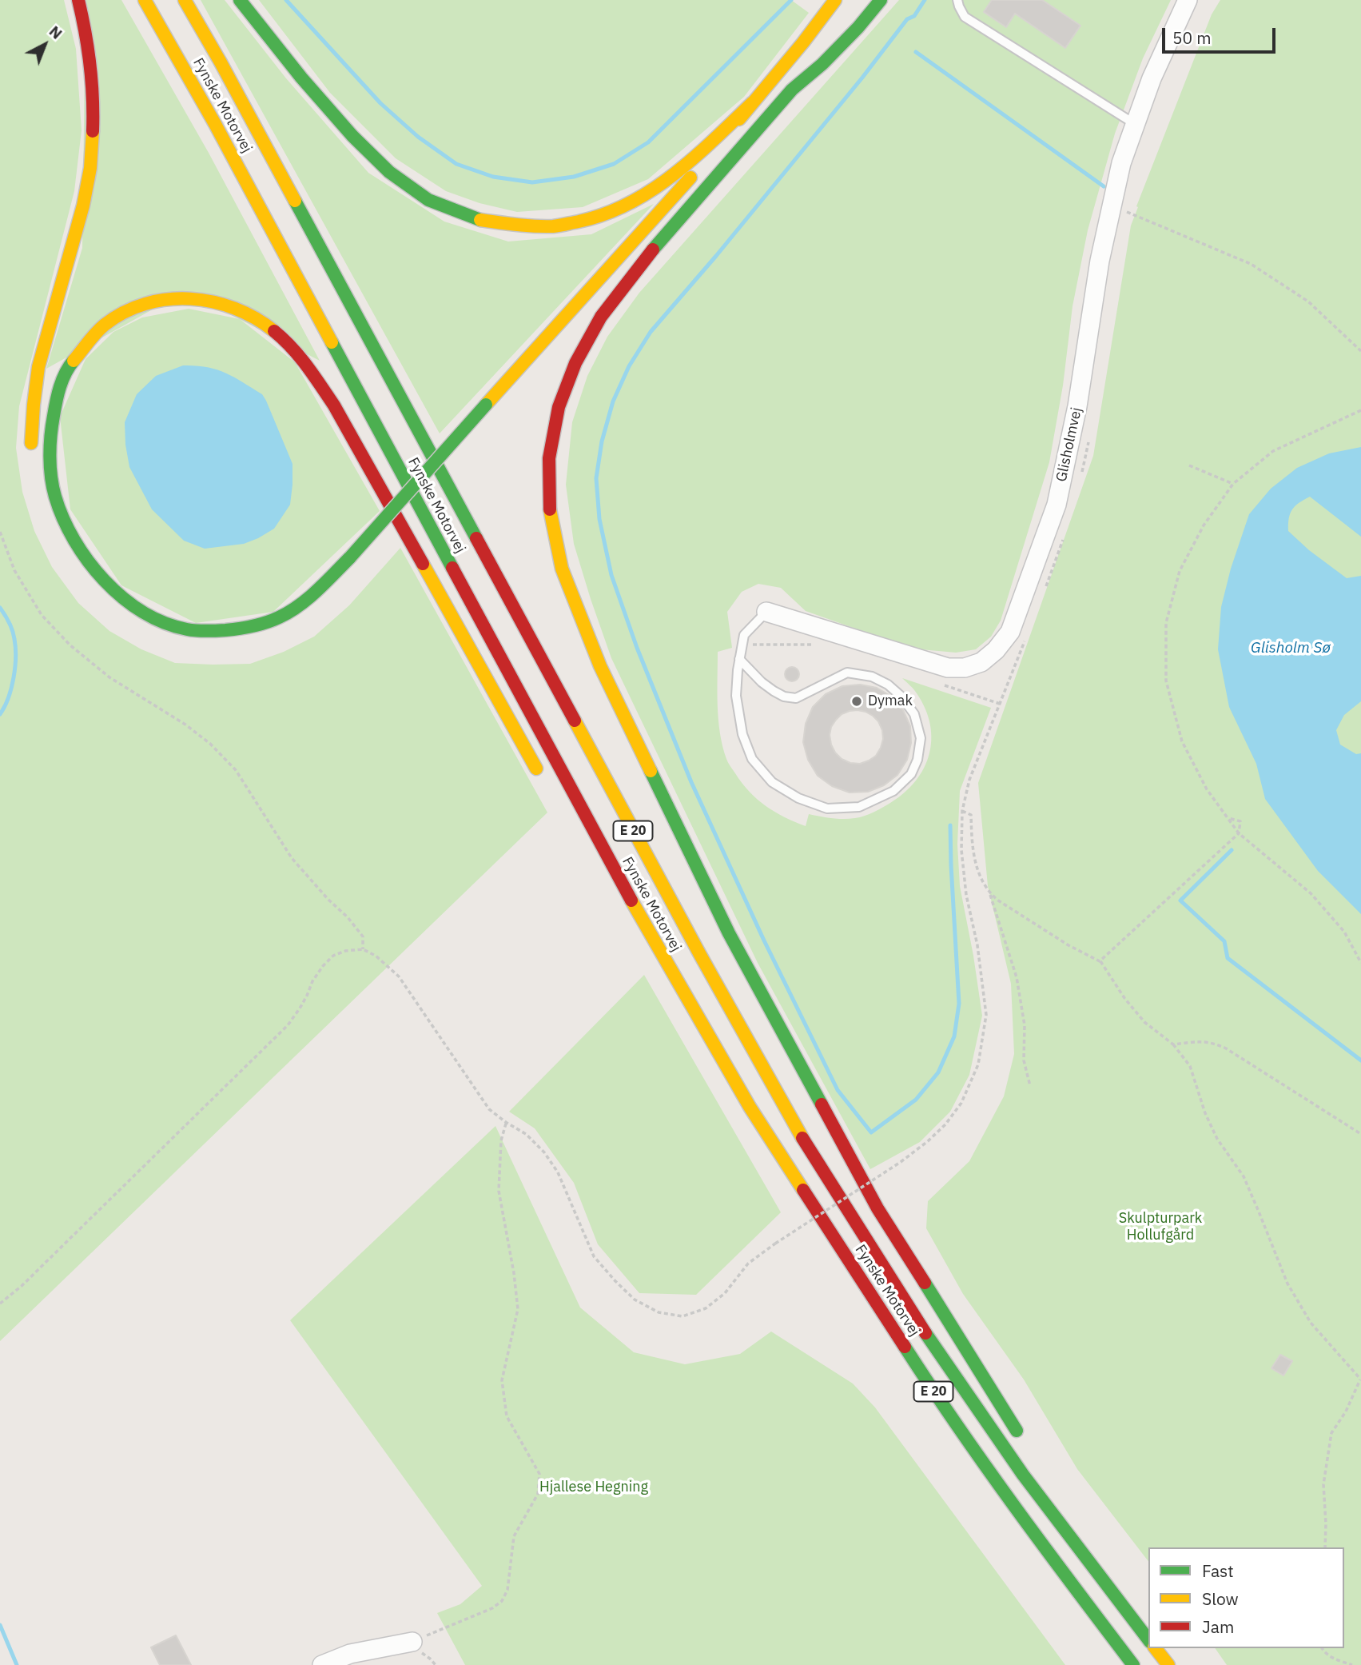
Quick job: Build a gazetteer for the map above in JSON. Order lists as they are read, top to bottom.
{
  "streets": {
    "main road": ["Fynske Motorvej", "E 20"],
    "street": ["Glisholmvej"]
  },
  "water": ["Glisholm Sø"],
  "parks": ["Skulpturpark Hollufgård", "Hjallese Hegning"],
  "places": ["Dymak"],
  "legend": ["Fast", "Slow", "Jam"],
  "scale_bar": "50 m",
  "north": "top right"
}
